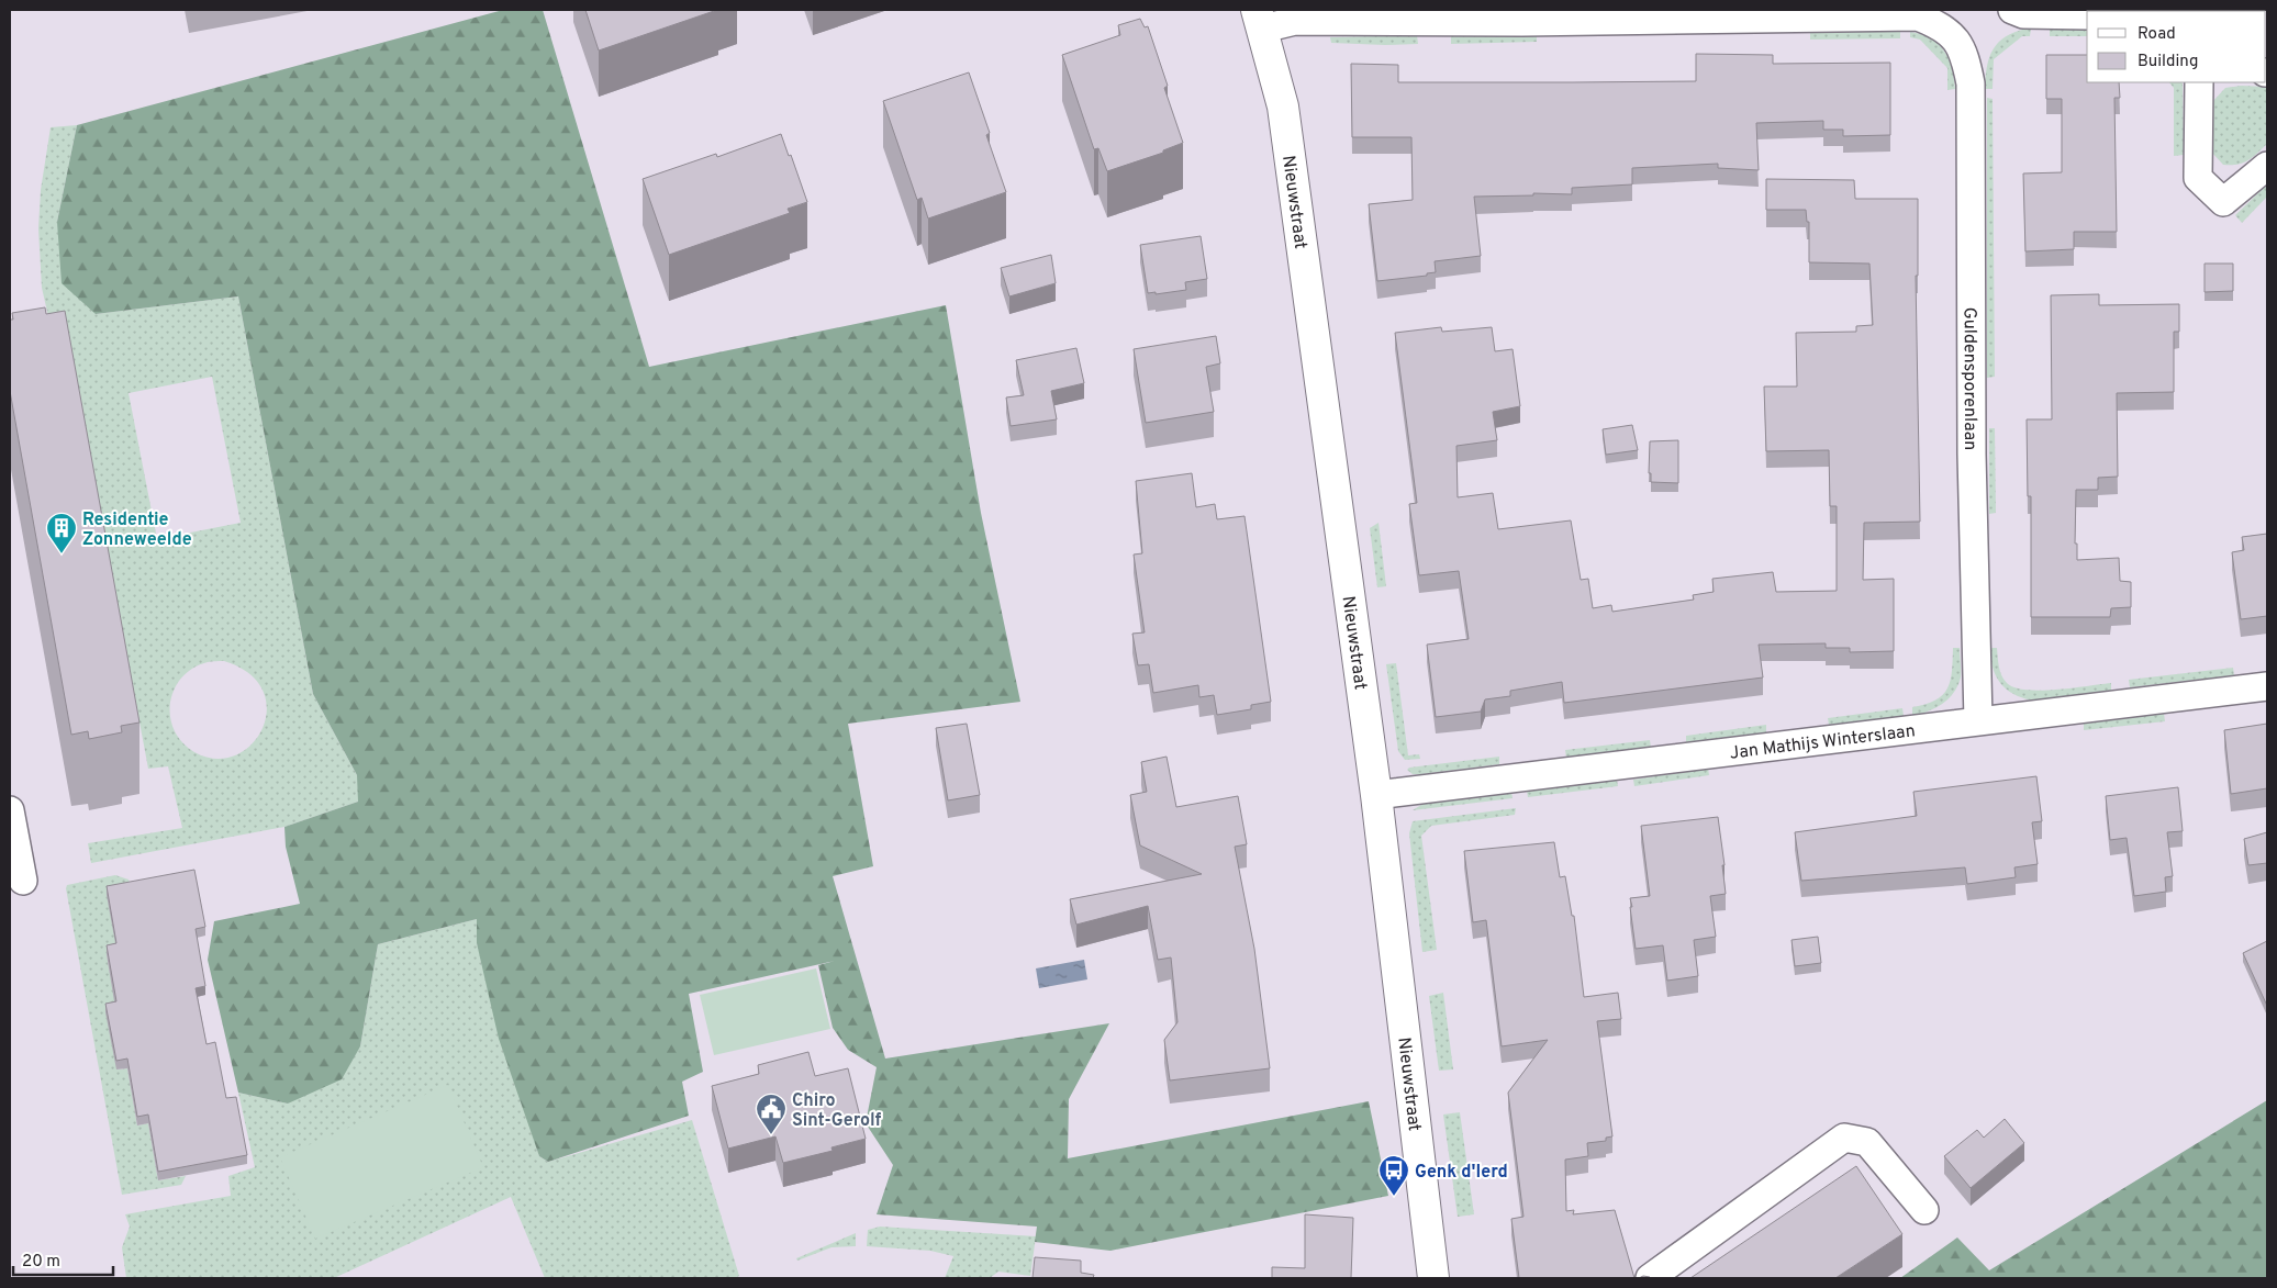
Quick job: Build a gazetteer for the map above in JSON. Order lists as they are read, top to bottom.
{
  "streets": {
    "street": ["Nieuwstraat", "Guldensporenlaan", "Jan Mathijs Winterslaan"]
  },
  "crossings": [
    ["Nieuwstraat", "Guldensporenlaan"],
    ["Nieuwstraat", "Jan Mathijs Winterslaan"],
    ["Guldensporenlaan", "Jan Mathijs Winterslaan"]
  ],
  "places": {
    "building": ["Residentie Zonneweelde"],
    "public building": ["Chiro Sint-Gerolf"],
    "bus stop": ["Genk d'Ierd"]
  },
  "legend": ["Road", "Building"],
  "scale_bar": "20 m"
}
